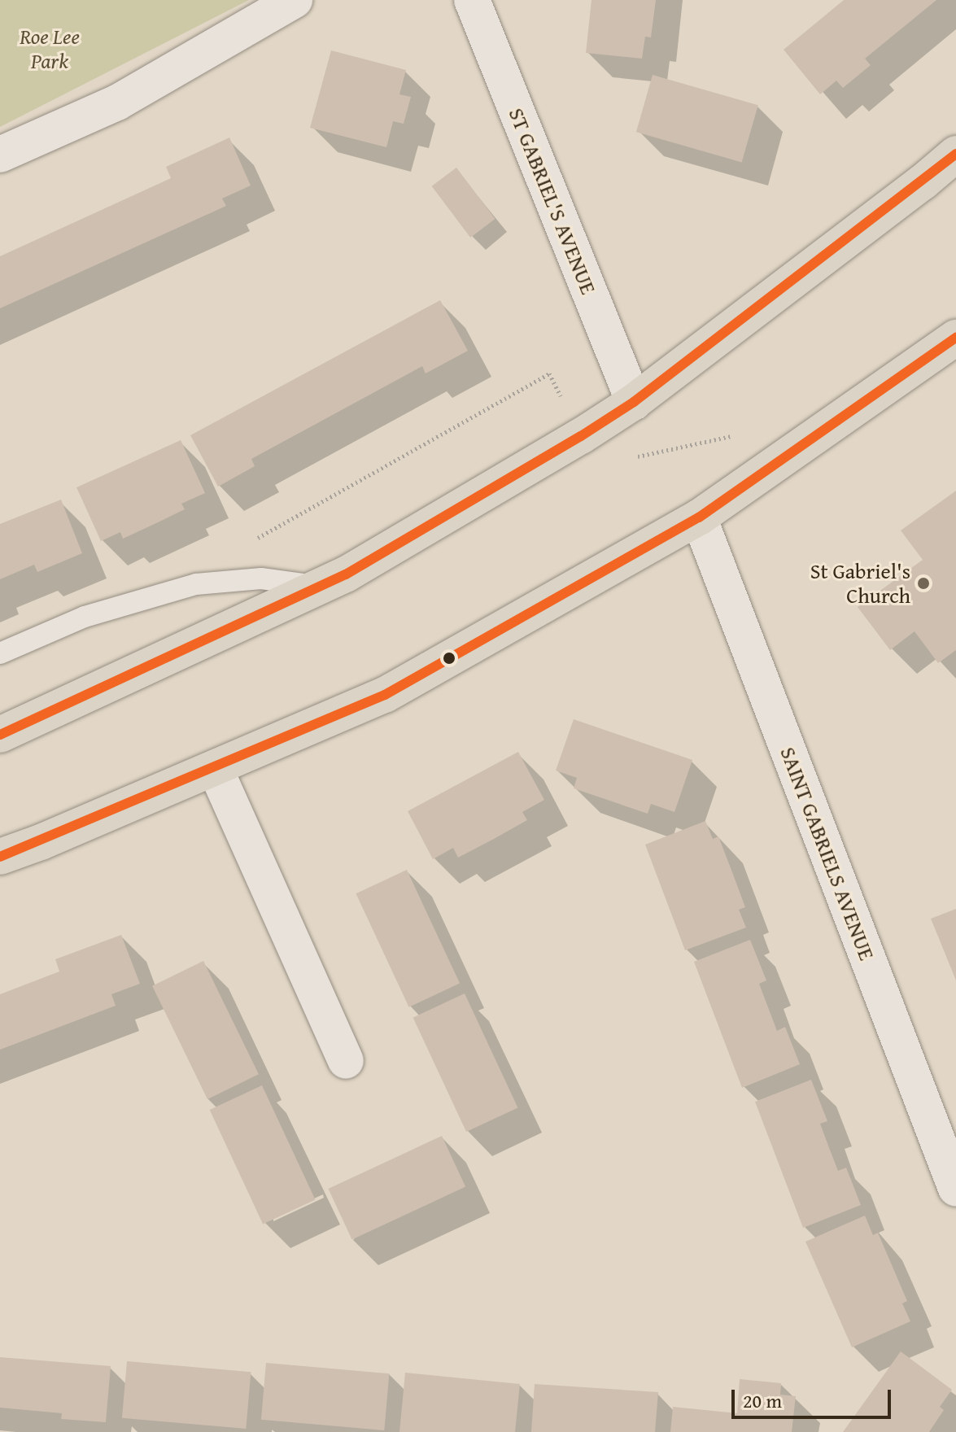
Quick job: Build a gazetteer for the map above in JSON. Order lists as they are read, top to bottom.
{
  "streets": {
    "street": ["ST GABRIEL'S AVENUE", "SAINT GABRIELS AVENUE"]
  },
  "parks": ["Roe Lee Park"],
  "places": ["St Gabriel's Church"],
  "scale_bar": "20 m"
}
